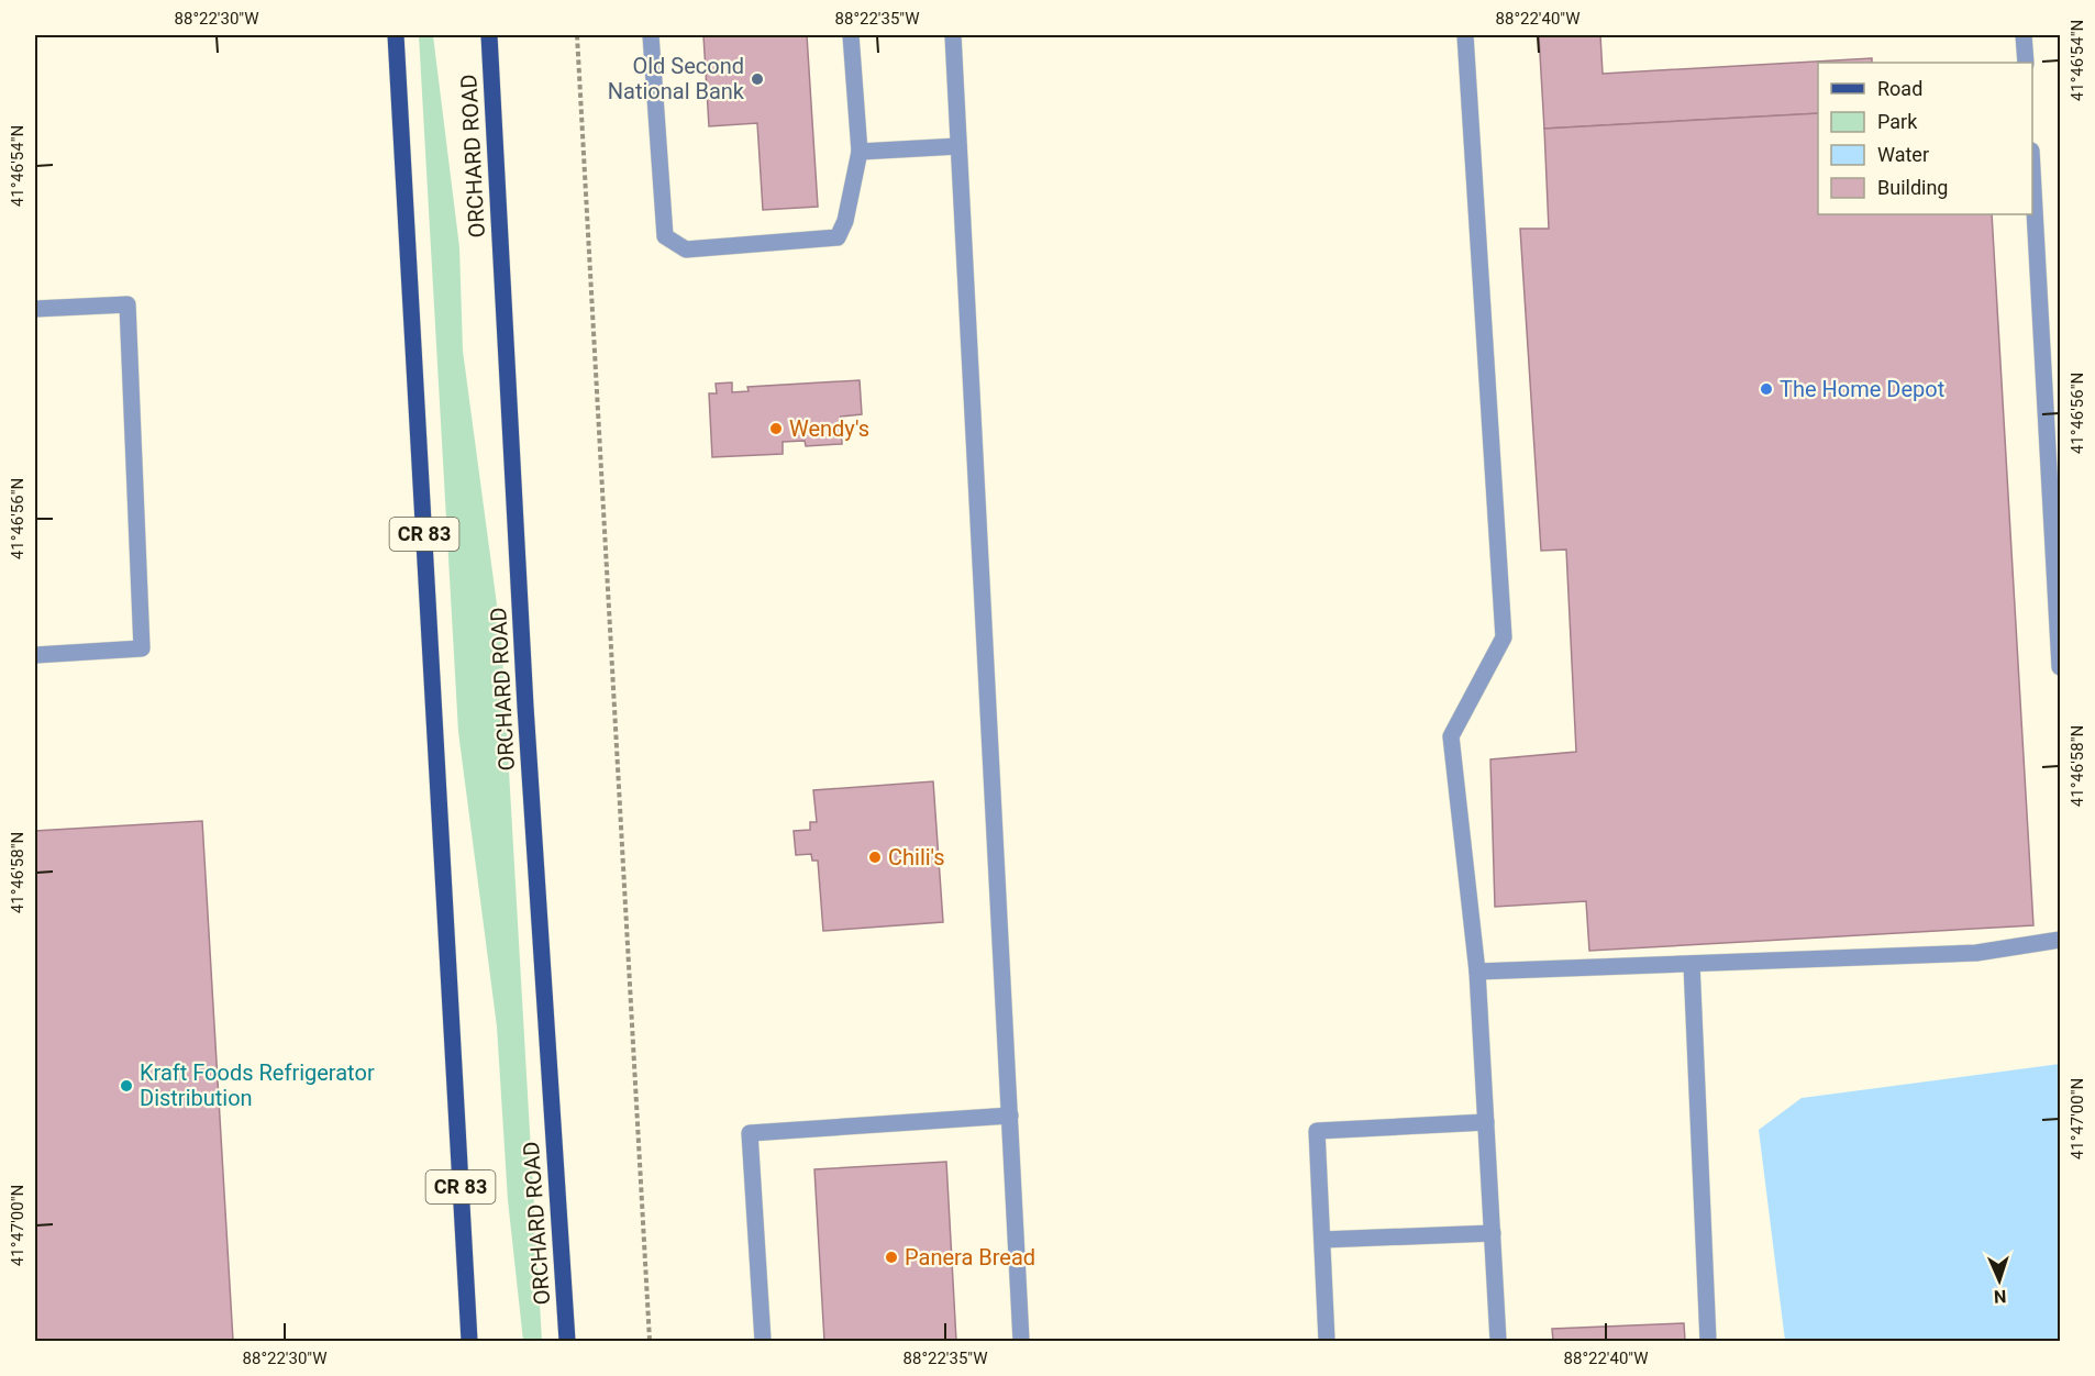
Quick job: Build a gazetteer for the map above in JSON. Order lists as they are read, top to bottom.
{
  "streets": {
    "main road": ["ORCHARD ROAD", "CR 83"]
  },
  "places": [
    "Old Second National Bank",
    "The Home Depot",
    "Wendy's",
    "Chili's",
    "Kraft Foods Refrigerator Distribution",
    "Panera Bread"
  ],
  "legend": [
    "Road",
    "Park",
    "Water",
    "Building"
  ],
  "north": "bottom",
  "coordinates": [
    "88°22'30\"W",
    "88°22'35\"W",
    "88°22'40\"W",
    "41°46'54\"N",
    "41°46'56\"N",
    "41°46'58\"N",
    "41°47'00\"N"
  ]
}
